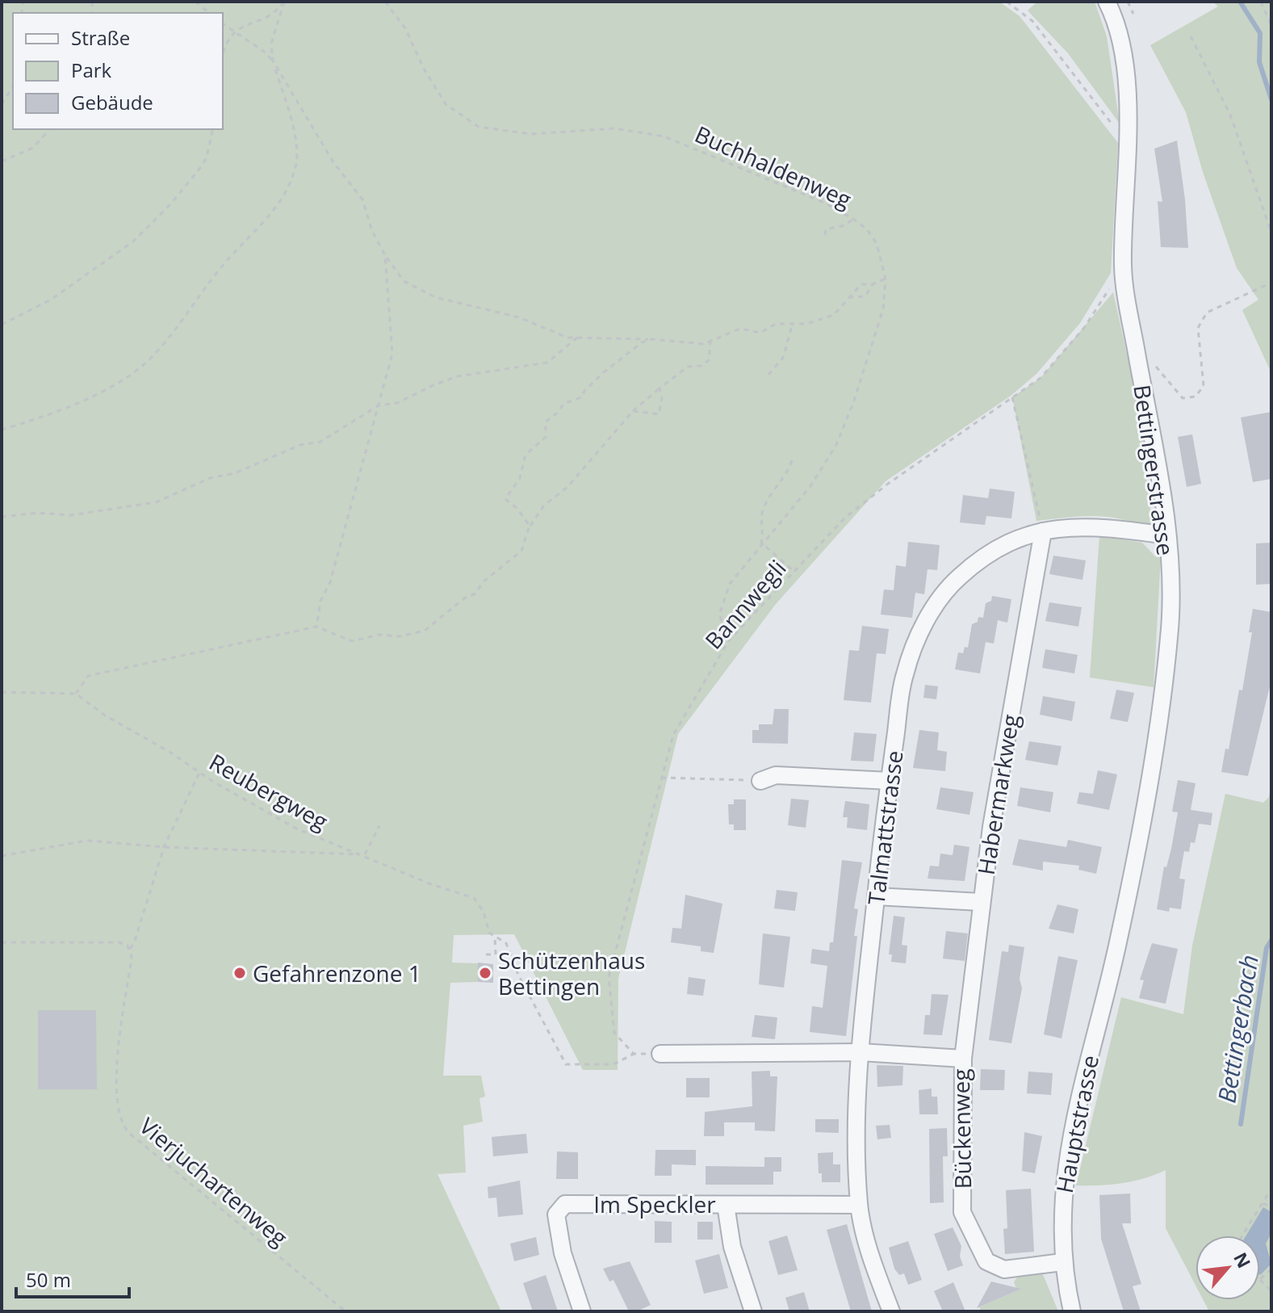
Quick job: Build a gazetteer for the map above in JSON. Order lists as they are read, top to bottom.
{
  "streets": {
    "street": [
      "Bettingerstrasse",
      "Habermarkweg",
      "Talmattstrasse",
      "Hauptstrasse",
      "Bückenweg",
      "Im Speckler"
    ],
    "path": [
      "Buchhaldenweg",
      "Bannwegli",
      "Reubergweg",
      "Vierjuchartenweg"
    ]
  },
  "crossings": [
    ["Buchhaldenweg", "Bannwegli"],
    ["Bettingerstrasse", "Bannwegli"],
    ["Bettingerstrasse", "Talmattstrasse"],
    ["Bettingerstrasse", "Hauptstrasse"],
    ["Reubergweg", "Vierjuchartenweg"],
    ["Habermarkweg", "Talmattstrasse"],
    ["Habermarkweg", "Bückenweg"],
    ["Talmattstrasse", "Bückenweg"],
    ["Talmattstrasse", "Im Speckler"],
    ["Hauptstrasse", "Bückenweg"]
  ],
  "water": ["Bettingerbach"],
  "places": ["Gefahrenzone 1", "Schützenhaus Bettingen"],
  "legend": ["Straße", "Park", "Gebäude"],
  "scale_bar": "50 m",
  "north": "top right"
}
